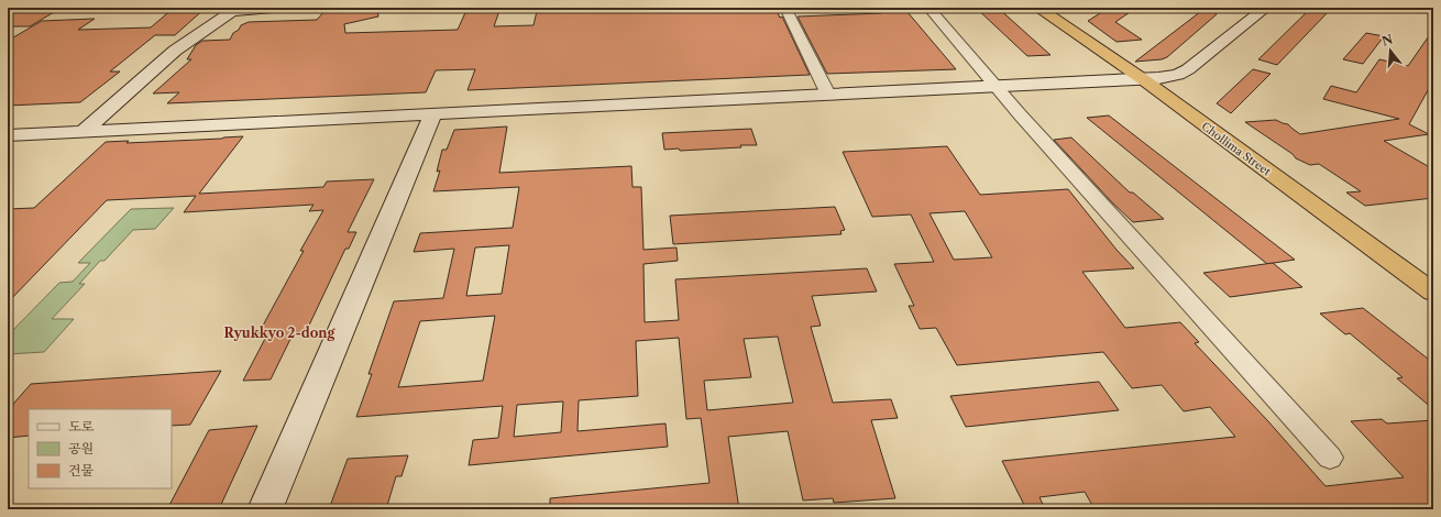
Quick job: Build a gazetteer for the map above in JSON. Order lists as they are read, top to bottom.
{
  "streets": {
    "highway": ["Chollima Street"]
  },
  "districts": ["Ryukkyo 2-dong"],
  "legend": ["도로", "공원", "건물"],
  "north": "top"
}
